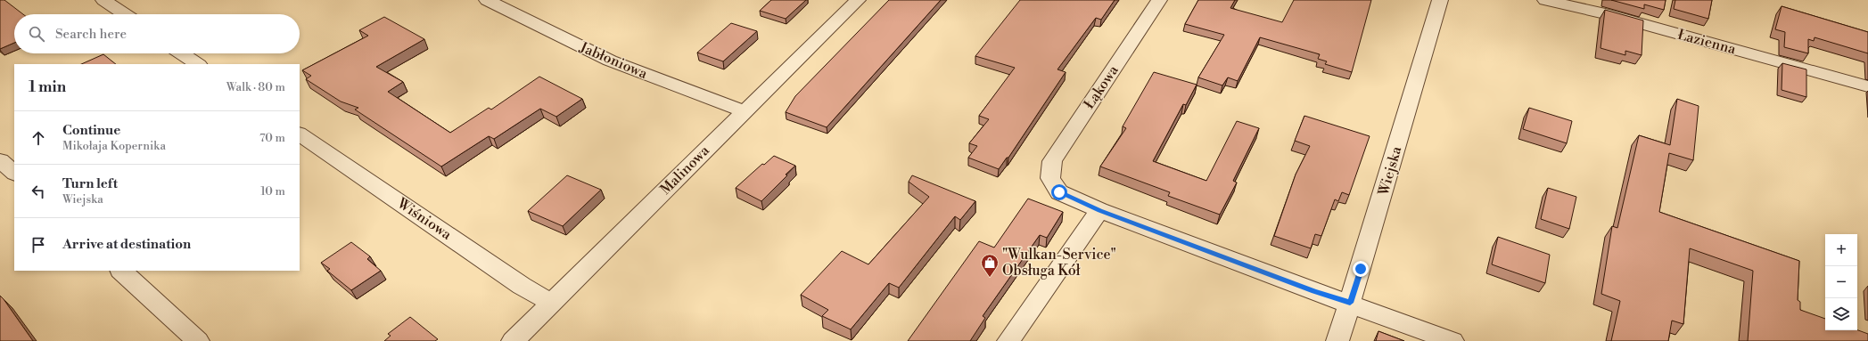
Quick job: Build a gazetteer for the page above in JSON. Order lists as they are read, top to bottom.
{
  "streets": {
    "street": [
      "Łazienna",
      "Jabłoniowa",
      "Łąkowa",
      "Malinowa",
      "Wiejska",
      "Wiśniowa"
    ]
  },
  "crossings": [
    ["Jabłoniowa", "Malinowa"],
    ["Malinowa", "Wiśniowa"]
  ],
  "places": {
    "shop": ["\"Wulkan-Service\" Obsługa Kół"]
  },
  "page": {
    "search": "Search here",
    "heading": ["1 min", "Walk · 80 m"],
    "list": [
      ["Continue", "Mikołaja Kopernika", "70 m"],
      ["Turn left", "Wiejska", "10 m"],
      "Arrive at destination"
    ],
    "map_buttons": ["+", "−"]
  }
}
